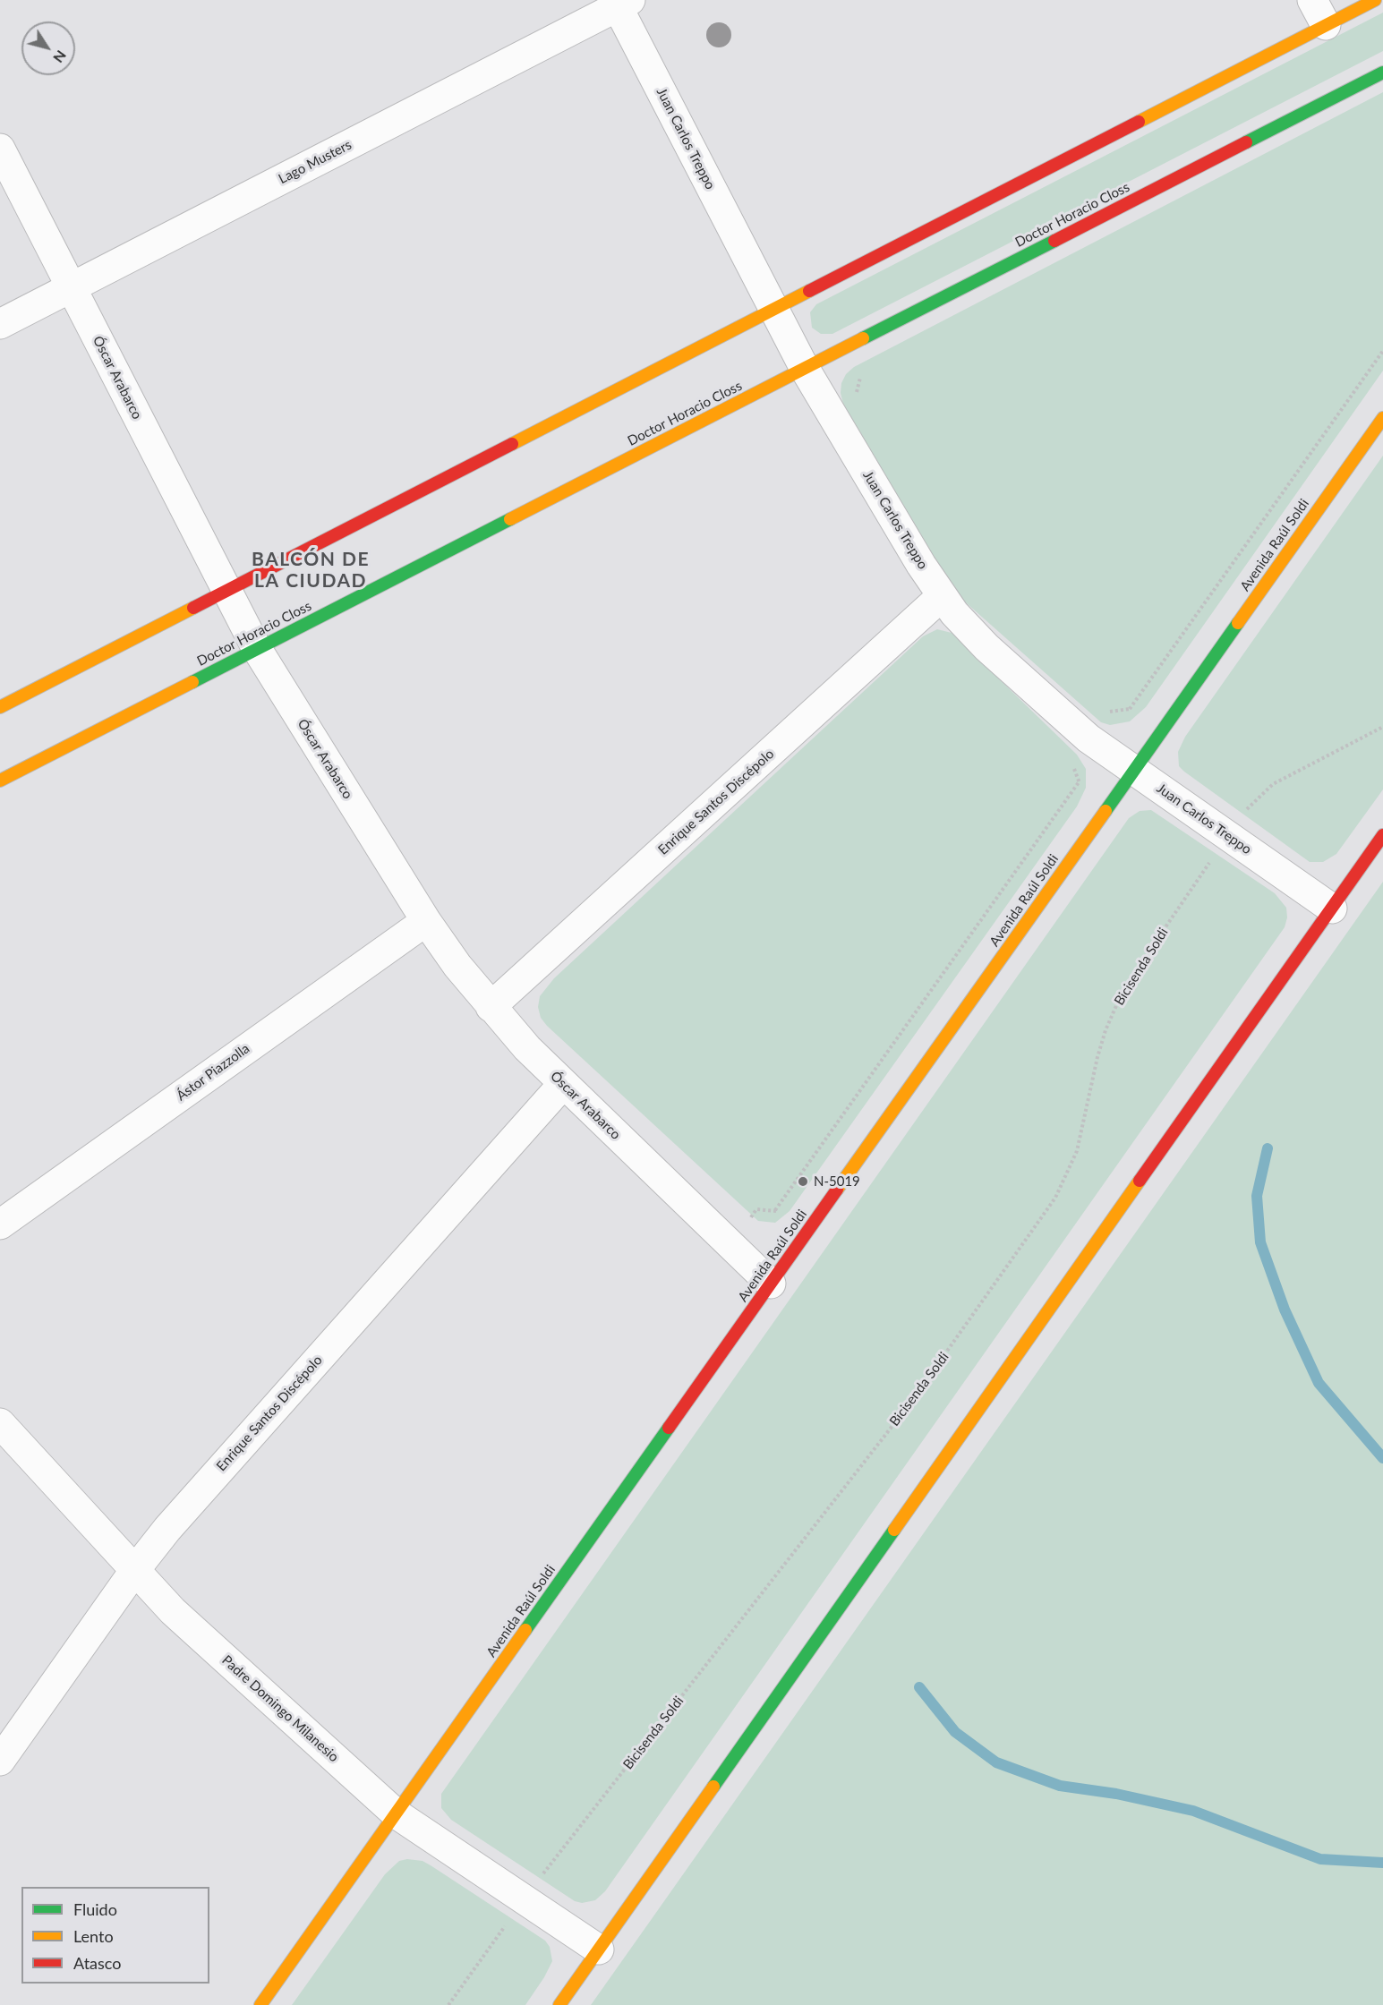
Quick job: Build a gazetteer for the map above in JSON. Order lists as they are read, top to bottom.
{
  "streets": {
    "main road": ["Doctor Horacio Closs", "Avenida Raúl Soldi"],
    "street": [
      "Juan Carlos Treppo",
      "Lago Musters",
      "Óscar Arabarco",
      "Enrique Santos Discépolo",
      "Ástor Piazzolla",
      "Padre Domingo Milanesio"
    ],
    "path": ["Bicisenda Soldi"]
  },
  "crossings": [
    ["Juan Carlos Treppo", "Lago Musters"],
    ["Juan Carlos Treppo", "Doctor Horacio Closs"],
    ["Juan Carlos Treppo", "Avenida Raúl Soldi"],
    ["Juan Carlos Treppo", "Enrique Santos Discépolo"],
    ["Lago Musters", "Óscar Arabarco"],
    ["Doctor Horacio Closs", "Óscar Arabarco"],
    ["Óscar Arabarco", "Avenida Raúl Soldi"],
    ["Óscar Arabarco", "Enrique Santos Discépolo"],
    ["Óscar Arabarco", "Ástor Piazzolla"],
    ["Avenida Raúl Soldi", "Padre Domingo Milanesio"],
    ["Enrique Santos Discépolo", "Padre Domingo Milanesio"]
  ],
  "districts": ["BALCÓN DE LA CIUDAD"],
  "places": ["N-5019"],
  "legend": ["Fluido", "Lento", "Atasco"],
  "north": "bottom right"
}
